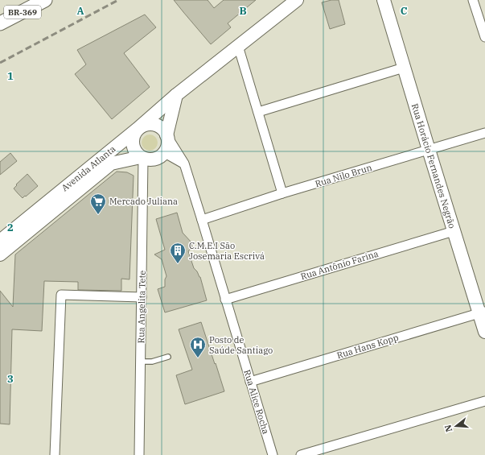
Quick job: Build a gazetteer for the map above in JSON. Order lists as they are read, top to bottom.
{
  "streets": {
    "main road": ["BR-369"],
    "street": [
      "Rua Horácio Fernandes Negrão",
      "Avenida Atlanta",
      "Rua Nilo Brun",
      "Rua Antônio Farina",
      "Rua Angelita Tete",
      "Rua Hans Kopp",
      "Rua Alice Rocha"
    ]
  },
  "crossings": [
    ["Rua Horácio Fernandes Negrão", "Rua Nilo Brun"],
    ["Rua Horácio Fernandes Negrão", "Rua Antônio Farina"],
    ["Rua Horácio Fernandes Negrão", "Rua Hans Kopp"],
    ["Avenida Atlanta", "Rua Angelita Tete"],
    ["Avenida Atlanta", "Rua Alice Rocha"],
    ["Rua Nilo Brun", "Rua Alice Rocha"],
    ["Rua Antônio Farina", "Rua Alice Rocha"],
    ["Rua Angelita Tete", "Rua Alice Rocha"],
    ["Rua Hans Kopp", "Rua Alice Rocha"]
  ],
  "places": {
    "supermarket": ["Mercado Juliana"],
    "building": ["C.M.E.I São Josemaria Escrivá"],
    "hospital": ["Posto de Saúde Santiago"]
  },
  "north": "left",
  "grid": {
    "columns": ["A", "B", "C"],
    "rows": ["1", "2", "3"]
  }
}
